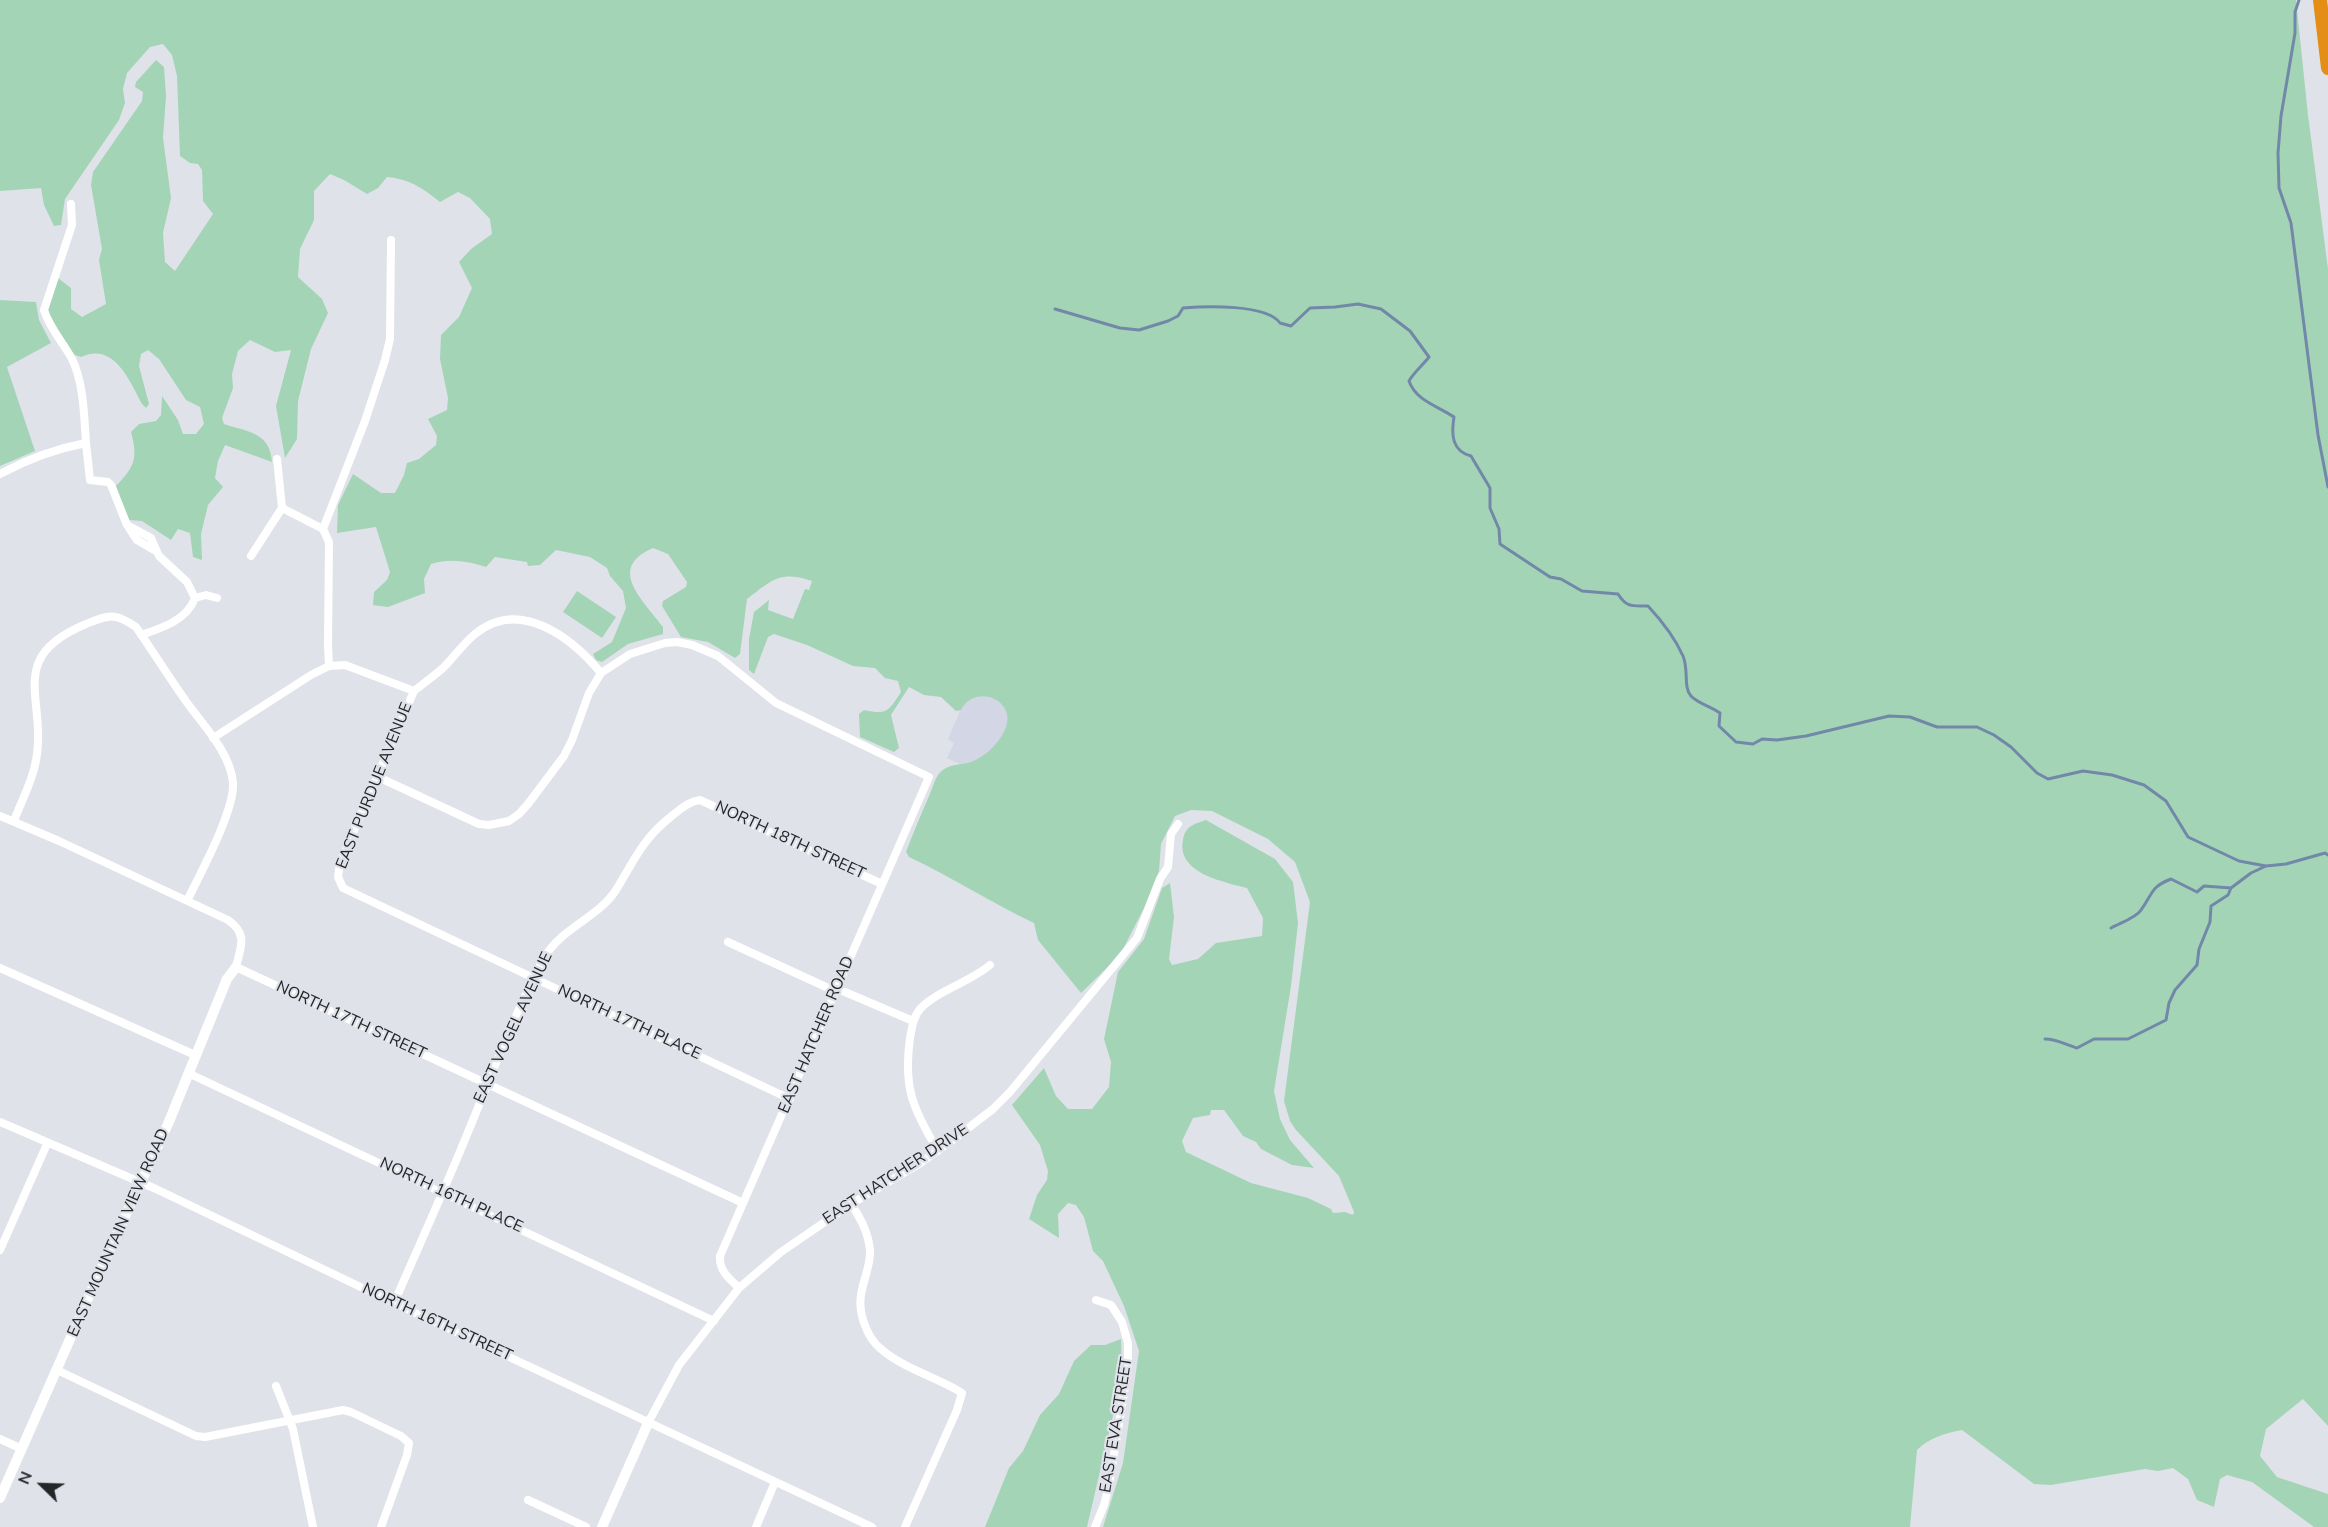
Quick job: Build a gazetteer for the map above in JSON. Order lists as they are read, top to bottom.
{
  "streets": {
    "street": [
      "EAST PURDUE AVENUE",
      "NORTH 18TH STREET",
      "NORTH 17TH STREET",
      "NORTH 17TH PLACE",
      "EAST VOGEL AVENUE",
      "EAST HATCHER ROAD",
      "EAST HATCHER DRIVE",
      "NORTH 16TH PLACE",
      "EAST MOUNTAIN VIEW ROAD",
      "NORTH 16TH STREET",
      "EAST EVA STREET"
    ]
  },
  "crossings": [
    ["EAST PURDUE AVENUE", "NORTH 17TH PLACE"],
    ["EAST PURDUE AVENUE", "EAST HATCHER ROAD"],
    ["NORTH 18TH STREET", "EAST VOGEL AVENUE"],
    ["NORTH 18TH STREET", "EAST HATCHER ROAD"],
    ["NORTH 17TH STREET", "EAST VOGEL AVENUE"],
    ["NORTH 17TH STREET", "EAST HATCHER ROAD"],
    ["NORTH 17TH STREET", "EAST MOUNTAIN VIEW ROAD"],
    ["NORTH 17TH PLACE", "EAST VOGEL AVENUE"],
    ["NORTH 17TH PLACE", "EAST HATCHER ROAD"],
    ["EAST VOGEL AVENUE", "NORTH 16TH PLACE"],
    ["EAST VOGEL AVENUE", "NORTH 16TH STREET"],
    ["EAST HATCHER ROAD", "EAST HATCHER DRIVE"],
    ["EAST HATCHER DRIVE", "NORTH 16TH PLACE"],
    ["EAST HATCHER DRIVE", "NORTH 16TH STREET"],
    ["NORTH 16TH PLACE", "EAST MOUNTAIN VIEW ROAD"],
    ["EAST MOUNTAIN VIEW ROAD", "NORTH 16TH STREET"]
  ],
  "north": "top left"
}
